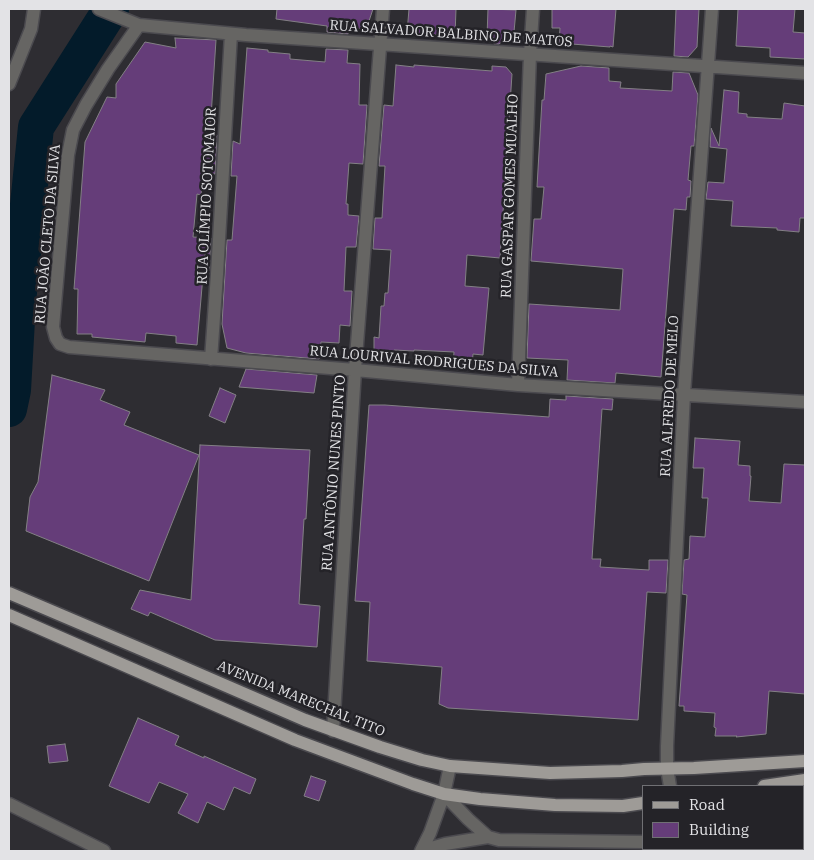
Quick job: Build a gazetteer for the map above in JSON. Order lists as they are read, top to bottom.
{
  "streets": {
    "main road": ["AVENIDA MARECHAL TITO"],
    "street": [
      "RUA SALVADOR BALBINO DE MATOS",
      "RUA OLÍMPIO SOTOMAIOR",
      "RUA GASPAR GOMES MUALHO",
      "RUA JOÃO CLETO DA SILVA",
      "RUA LOURIVAL RODRIGUES DA SILVA",
      "RUA ALFREDO DE MELO",
      "RUA ANTÔNIO NUNES PINTO"
    ]
  },
  "crossings": [
    ["RUA SALVADOR BALBINO DE MATOS", "RUA OLÍMPIO SOTOMAIOR"],
    ["RUA SALVADOR BALBINO DE MATOS", "RUA GASPAR GOMES MUALHO"],
    ["RUA SALVADOR BALBINO DE MATOS", "RUA JOÃO CLETO DA SILVA"],
    ["RUA SALVADOR BALBINO DE MATOS", "RUA ALFREDO DE MELO"],
    ["RUA SALVADOR BALBINO DE MATOS", "RUA ANTÔNIO NUNES PINTO"],
    ["RUA OLÍMPIO SOTOMAIOR", "RUA LOURIVAL RODRIGUES DA SILVA"],
    ["RUA GASPAR GOMES MUALHO", "RUA LOURIVAL RODRIGUES DA SILVA"],
    ["RUA JOÃO CLETO DA SILVA", "RUA LOURIVAL RODRIGUES DA SILVA"],
    ["RUA LOURIVAL RODRIGUES DA SILVA", "RUA ALFREDO DE MELO"],
    ["RUA LOURIVAL RODRIGUES DA SILVA", "RUA ANTÔNIO NUNES PINTO"],
    ["RUA ALFREDO DE MELO", "AVENIDA MARECHAL TITO"],
    ["RUA ANTÔNIO NUNES PINTO", "AVENIDA MARECHAL TITO"]
  ],
  "legend": ["Road", "Building"]
}
